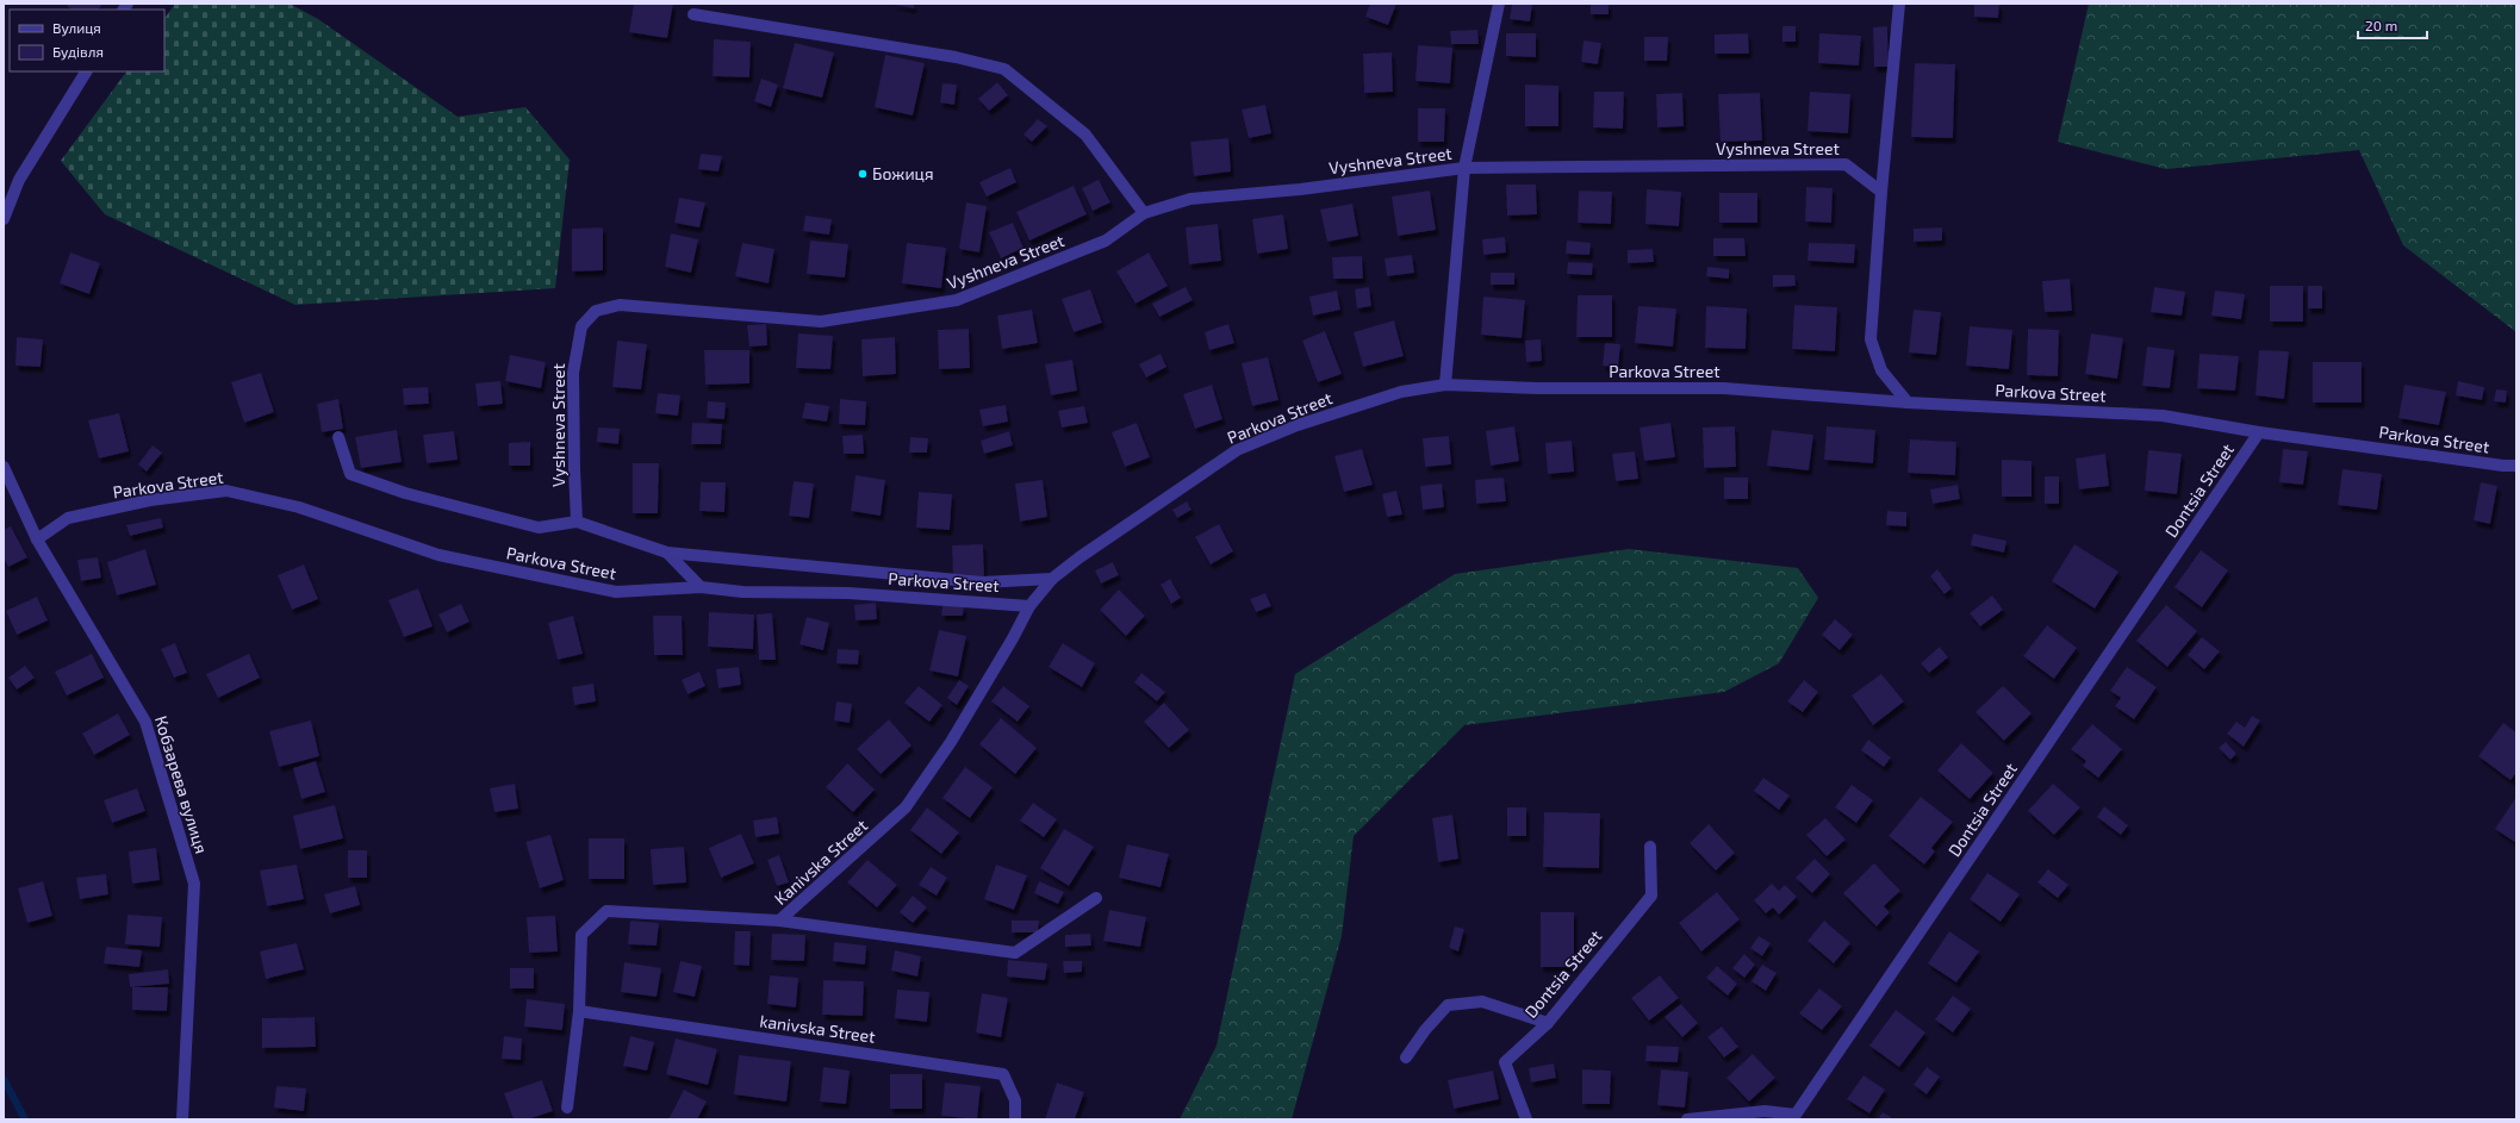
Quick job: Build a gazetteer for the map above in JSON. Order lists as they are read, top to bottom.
{
  "streets": {
    "street": [
      "Vyshneva Street",
      "Parkova Street",
      "Dontsia Street",
      "Кобзарева вулиця",
      "Kanivska Street",
      "kanivska Street"
    ]
  },
  "crossings": [
    ["Parkova Street", "Dontsia Street"],
    ["Parkova Street", "Кобзарева вулиця"],
    ["Parkova Street", "Kanivska Street"],
    ["Kanivska Street", "kanivska Street"]
  ],
  "places": ["Божиця"],
  "legend": ["Вулиця", "Будівля"],
  "scale_bar": "20 m"
}
